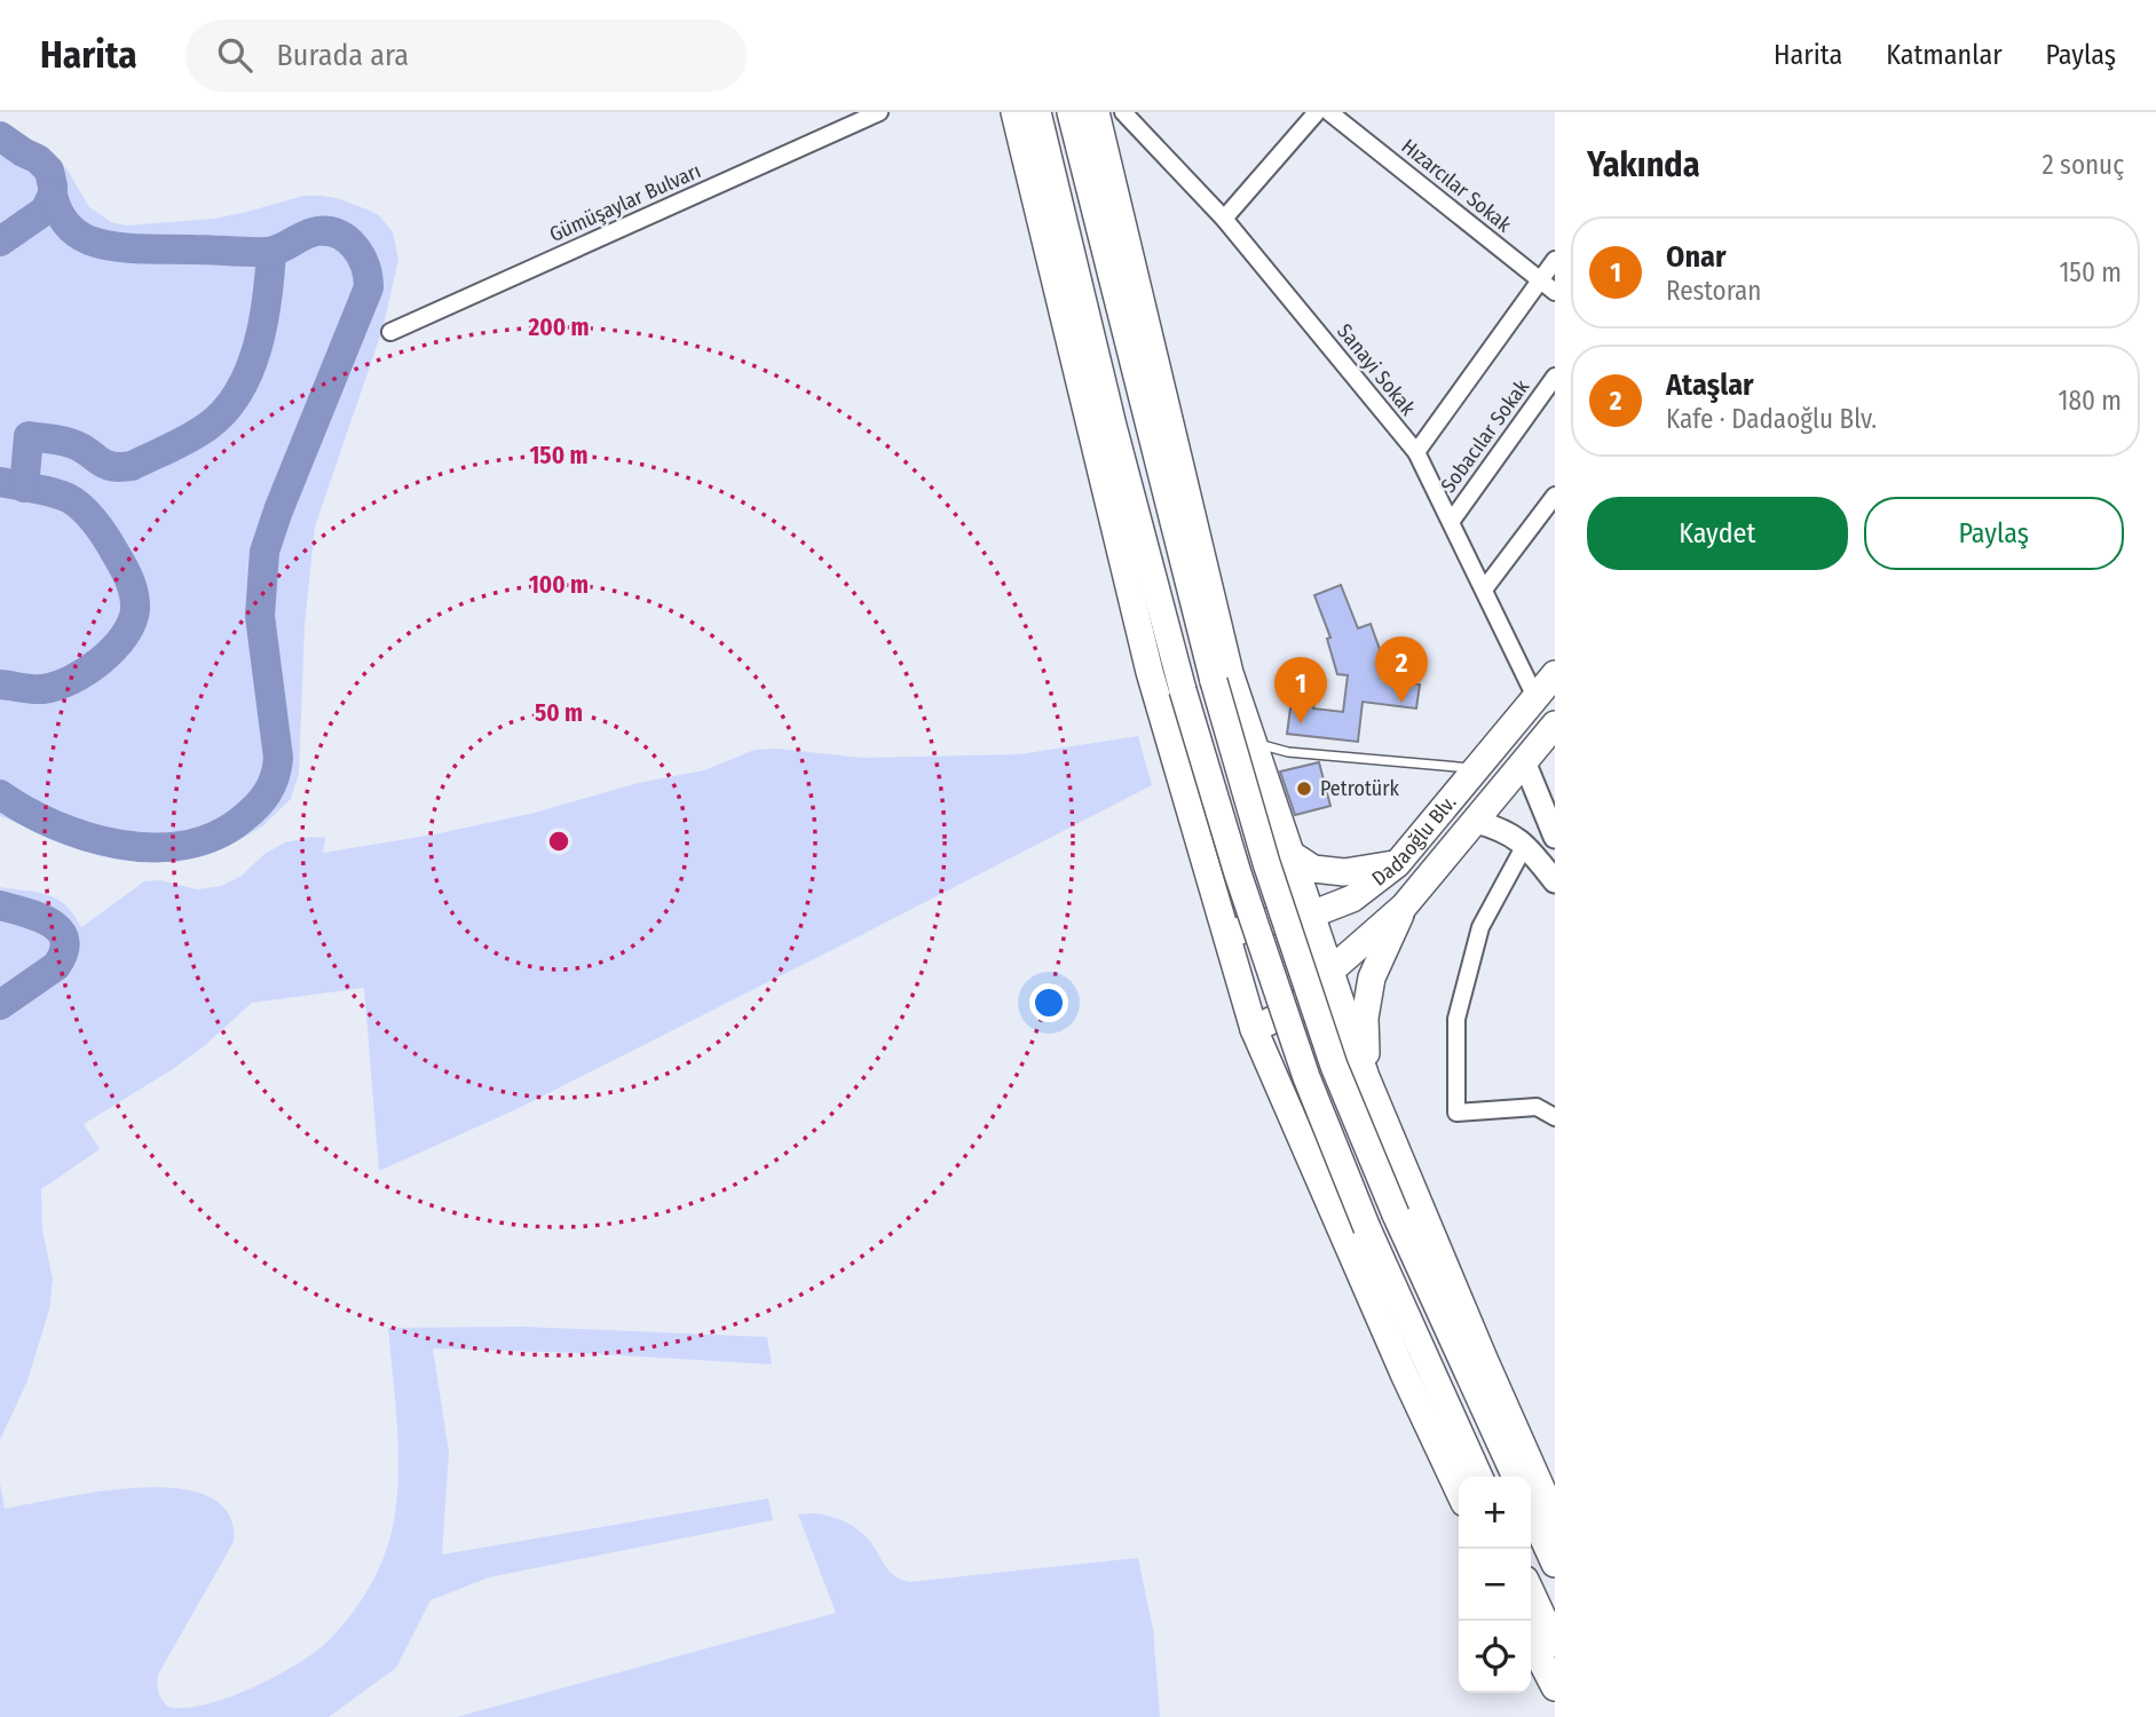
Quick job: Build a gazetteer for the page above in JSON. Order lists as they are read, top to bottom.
{
  "streets": {
    "highway": ["Dadaoğlu Blv."],
    "street": [
      "Hızarcılar Sokak",
      "Gümüşaylar Bulvarı",
      "Sanayi Sokak",
      "Sobacılar Sokak"
    ]
  },
  "crossings": [
    ["Sanayi Sokak", "Sobacılar Sokak"],
    ["Sanayi Sokak", "Dadaoğlu Blv."]
  ],
  "places": ["Petrotürk"],
  "page": {
    "header": "Harita",
    "search": "Burada ara",
    "nav": ["Harita", "Katmanlar", "Paylaş"],
    "heading": ["Yakında", "2 sonuç"],
    "list": [
      {
        "mark": "1",
        "name": "Onar",
        "note": "Restoran",
        "value": "150 m"
      },
      {
        "mark": "2",
        "name": "Ataşlar",
        "note": "Kafe · Dadaoğlu Blv.",
        "value": "180 m"
      }
    ],
    "buttons": ["Kaydet", "Paylaş"],
    "pins": ["2", "1"],
    "map_buttons": ["+", "−"]
  },
  "rings": [
    "200 m",
    "150 m",
    "100 m",
    "50 m"
  ]
}
